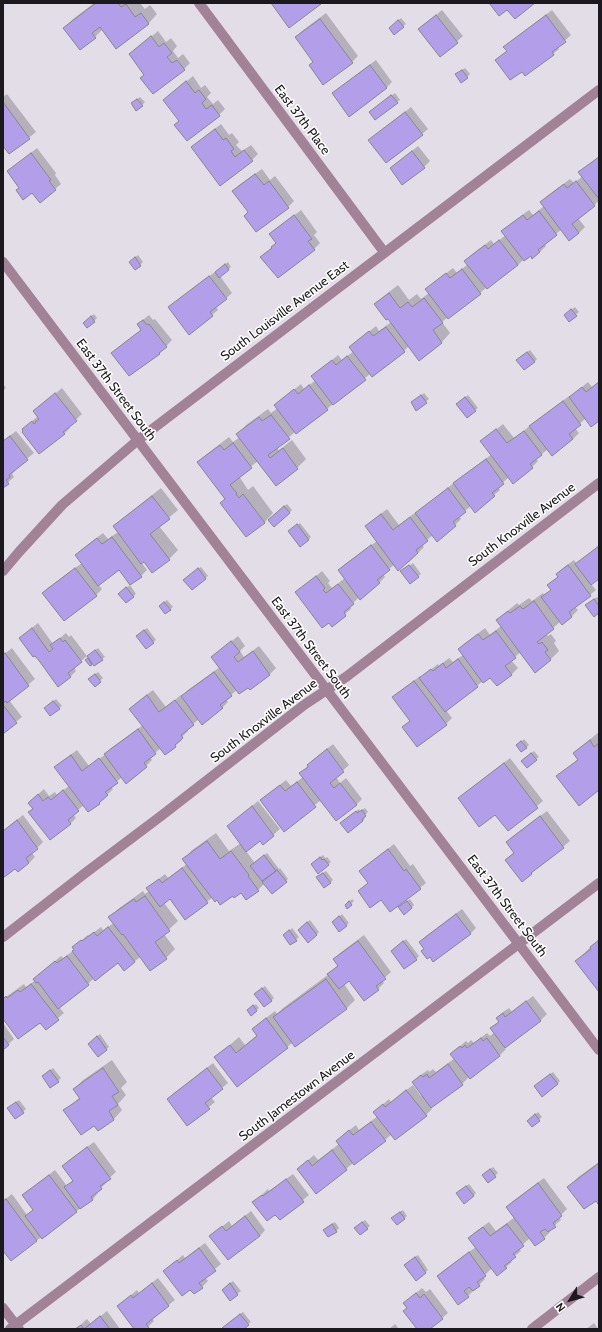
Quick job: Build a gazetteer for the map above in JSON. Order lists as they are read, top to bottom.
{
  "streets": {
    "street": [
      "East 37th Place",
      "South Louisville Avenue East",
      "East 37th Street South",
      "South Knoxville Avenue",
      "South Jamestown Avenue"
    ]
  },
  "crossings": [
    ["East 37th Place", "South Louisville Avenue East"],
    ["South Louisville Avenue East", "East 37th Street South"],
    ["East 37th Street South", "South Knoxville Avenue"],
    ["East 37th Street South", "South Jamestown Avenue"]
  ],
  "north": "bottom left"
}
